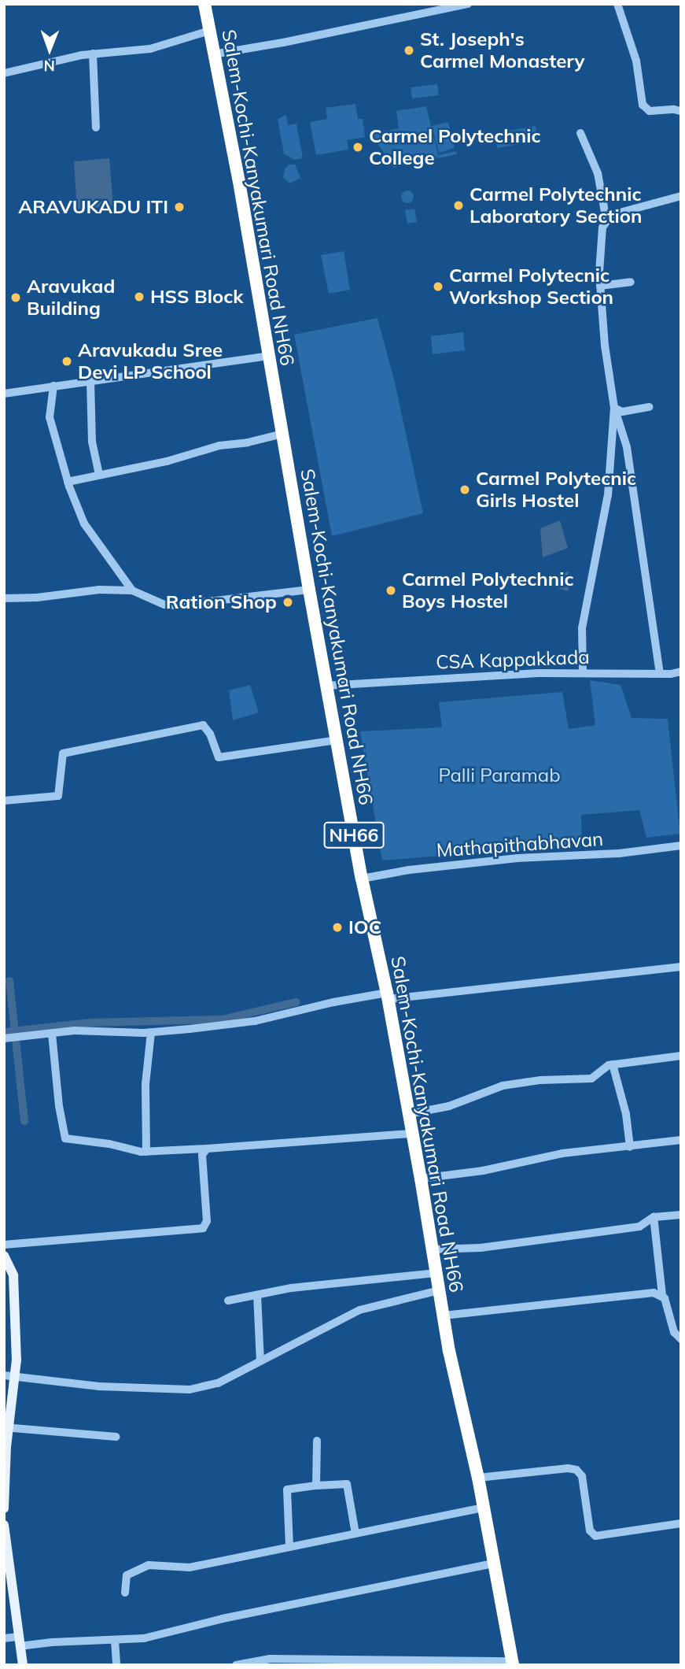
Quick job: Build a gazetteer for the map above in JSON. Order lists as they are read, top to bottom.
{
  "streets": {
    "highway": ["Salem-Kochi-Kanyakumari Road NH66", "NH66"],
    "street": ["CSA Kappakkada", "Mathapithabhavan"]
  },
  "crossings": [
    ["Salem-Kochi-Kanyakumari Road NH66", "CSA Kappakkada"],
    ["Salem-Kochi-Kanyakumari Road NH66", "Mathapithabhavan"]
  ],
  "parks": ["Palli Paramab"],
  "places": [
    "St. Joseph's Carmel Monastery",
    "Carmel Polytechnic College",
    "Carmel Polytechnic Laboratory Section",
    "ARAVUKADU ITI",
    "Carmel Polytecnic Workshop Section",
    "HSS Block",
    "Aravukad Building",
    "Aravukadu Sree Devi LP School",
    "Carmel Polytecnic Girls Hostel",
    "Carmel Polytechnic Boys Hostel",
    "Ration Shop",
    "IOC"
  ],
  "north": "bottom"
}
